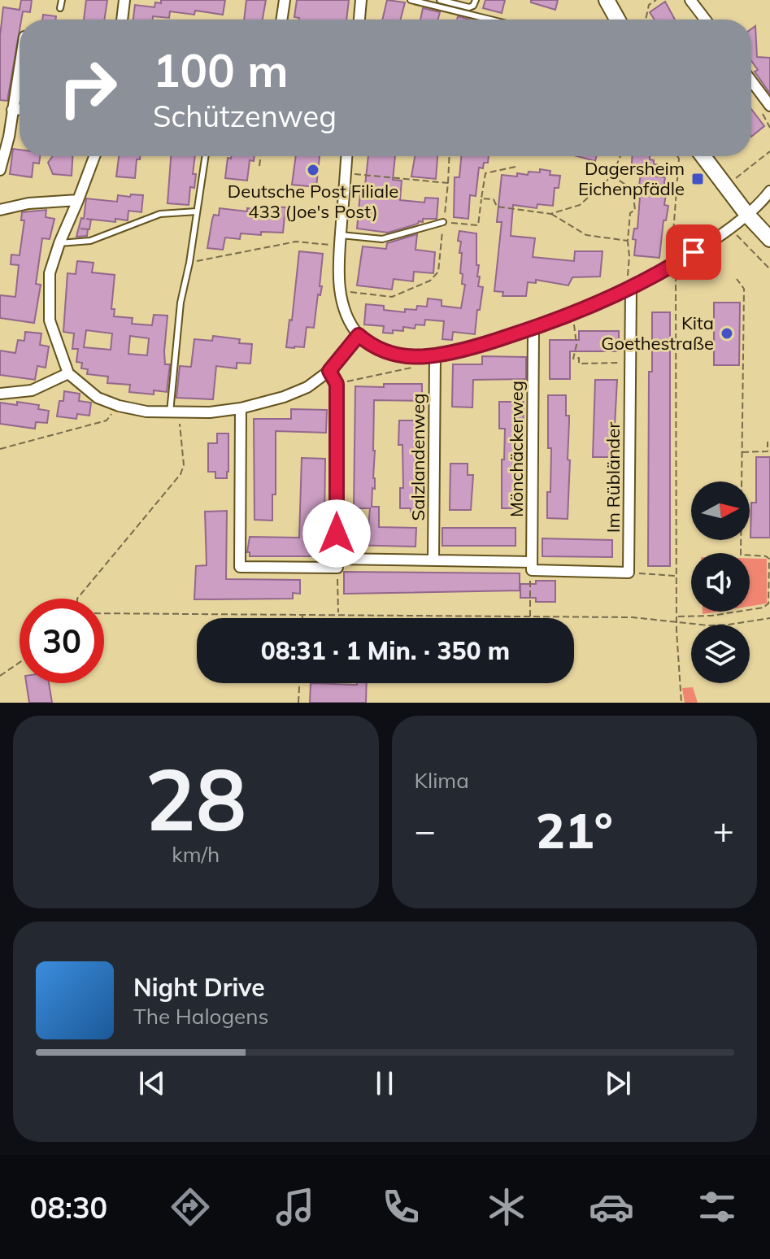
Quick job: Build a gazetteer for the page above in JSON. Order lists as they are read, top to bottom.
{
  "streets": {
    "street": ["Mönchäckerweg", "Salzlandenweg", "Im Rübländer"]
  },
  "places": {
    "other": ["Deutsche Post Filiale 433 (Joe's Post)", "Kita Goethestraße"],
    "transit": ["Dagersheim Eichenpfädle"]
  },
  "north": "right",
  "page": {
    "turn": ["100 m", "Schützenweg"],
    "limit": "30",
    "trip": "08:31 · 1 Min. · 350 m",
    "tile": [
      ["28", "km/h"],
      "Klima"
    ],
    "heat": ["−", "21°", "+"],
    "song": ["Night Drive", "The Halogens"],
    "tabs": "08:30"
  }
}
